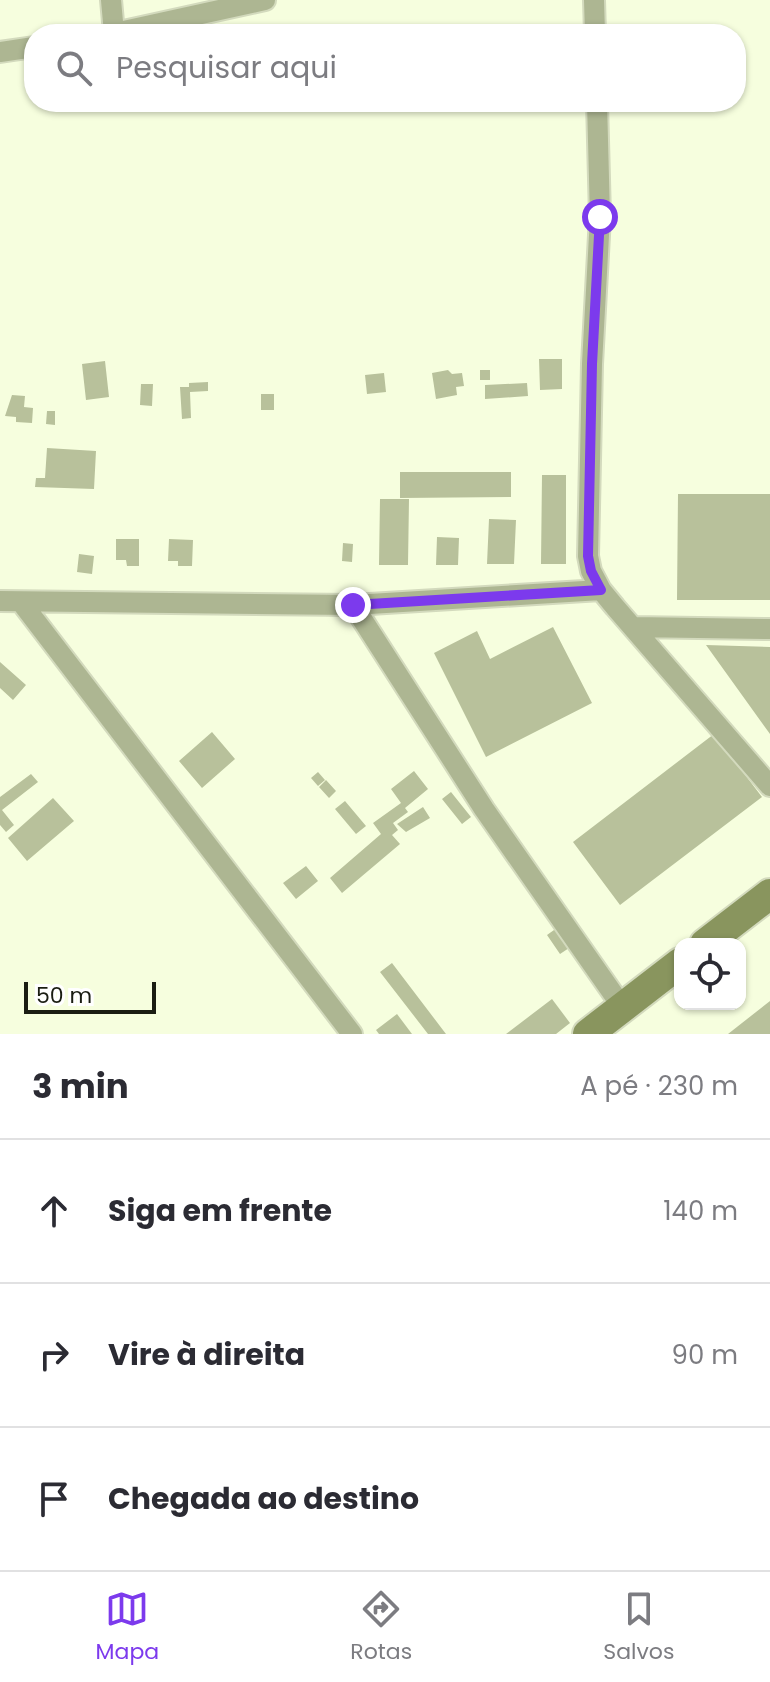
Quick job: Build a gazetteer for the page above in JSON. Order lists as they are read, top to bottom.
{
  "scale_bar": "50 m",
  "page": {
    "search": "Pesquisar aqui",
    "scale": "50 m",
    "heading": ["3 min", "A pé · 230 m"],
    "list": [
      ["Siga em frente", "140 m"],
      ["Vire à direita", "90 m"],
      "Chegada ao destino"
    ],
    "nav": ["Mapa", "Rotas", "Salvos"]
  }
}
